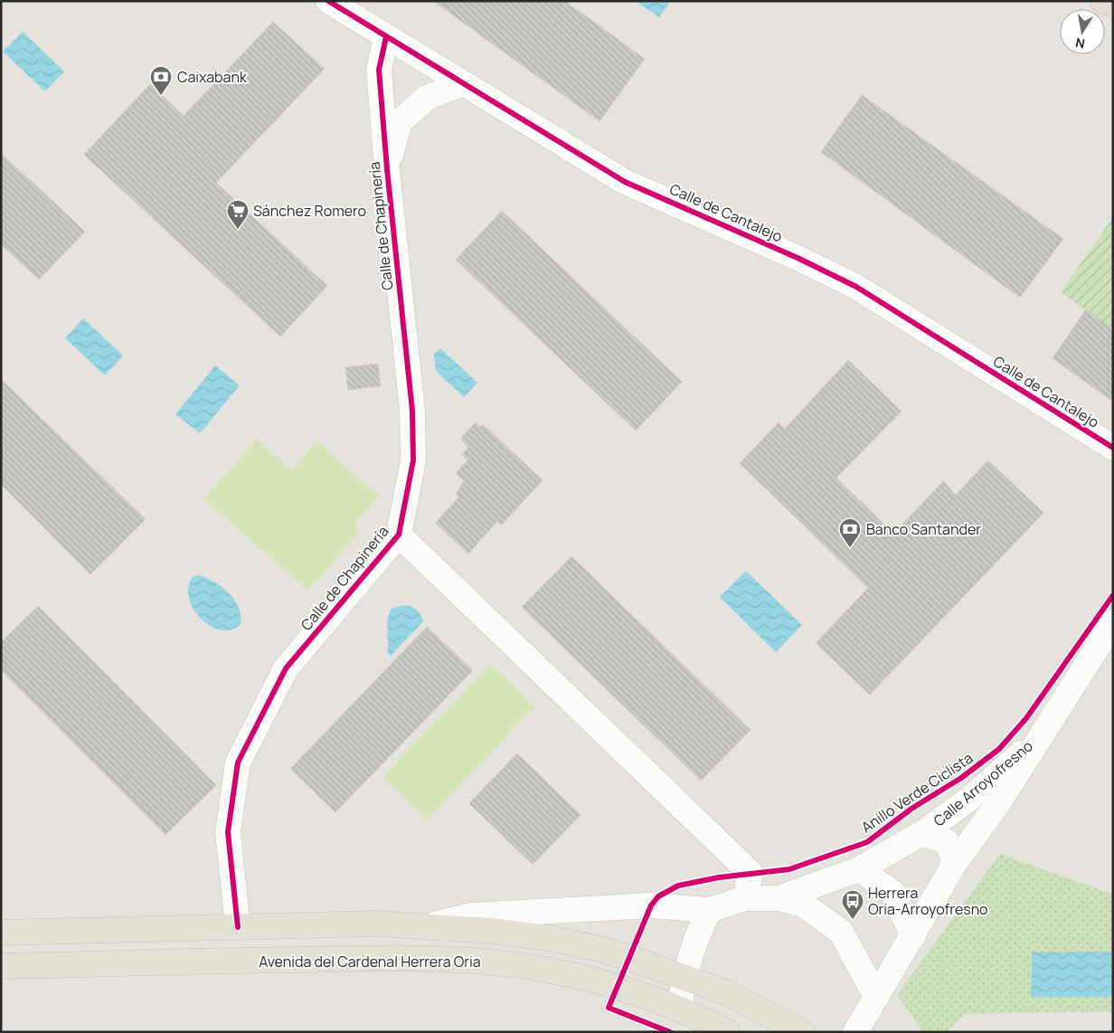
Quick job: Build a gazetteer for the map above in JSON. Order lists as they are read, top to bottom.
{
  "streets": {
    "main road": ["Avenida del Cardenal Herrera Oria"],
    "street": ["Calle de Cantalejo", "Calle de Chapinería", "Calle Arroyofresno"],
    "cycle path": ["Anillo Verde Ciclista"]
  },
  "crossings": [
    ["Calle de Cantalejo", "Calle de Chapinería"]
  ],
  "places": {
    "bank": ["Caixabank", "Banco Santander"],
    "supermarket": ["Sánchez Romero"],
    "bus stop": ["Herrera Oria-Arroyofresno"]
  },
  "north": "bottom"
}
